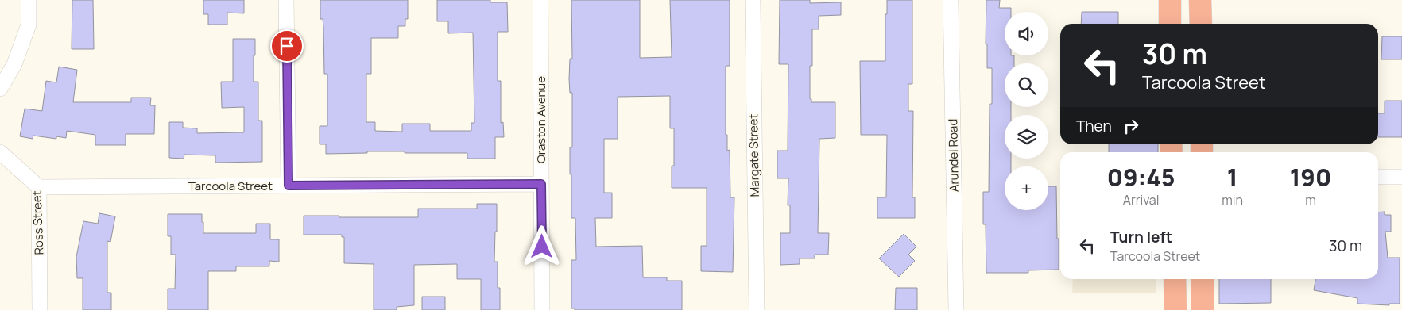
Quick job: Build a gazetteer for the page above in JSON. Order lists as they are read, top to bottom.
{
  "streets": {
    "street": [
      "Oraston Avenue",
      "Margate Street",
      "Arundel Road",
      "Tarcoola Street",
      "Ross Street"
    ]
  },
  "crossings": [
    ["Oraston Avenue", "Tarcoola Street"],
    ["Tarcoola Street", "Ross Street"]
  ],
  "page": {
    "map_buttons": "+",
    "turn": ["30 m", "Tarcoola Street"],
    "then": "Then",
    "eta": [
      "09:45",
      "Arrival",
      "1",
      "min",
      "190",
      "m"
    ],
    "list": [
      {
        "name": "Turn left",
        "note": "Tarcoola Street",
        "value": "30 m"
      }
    ]
  }
}
